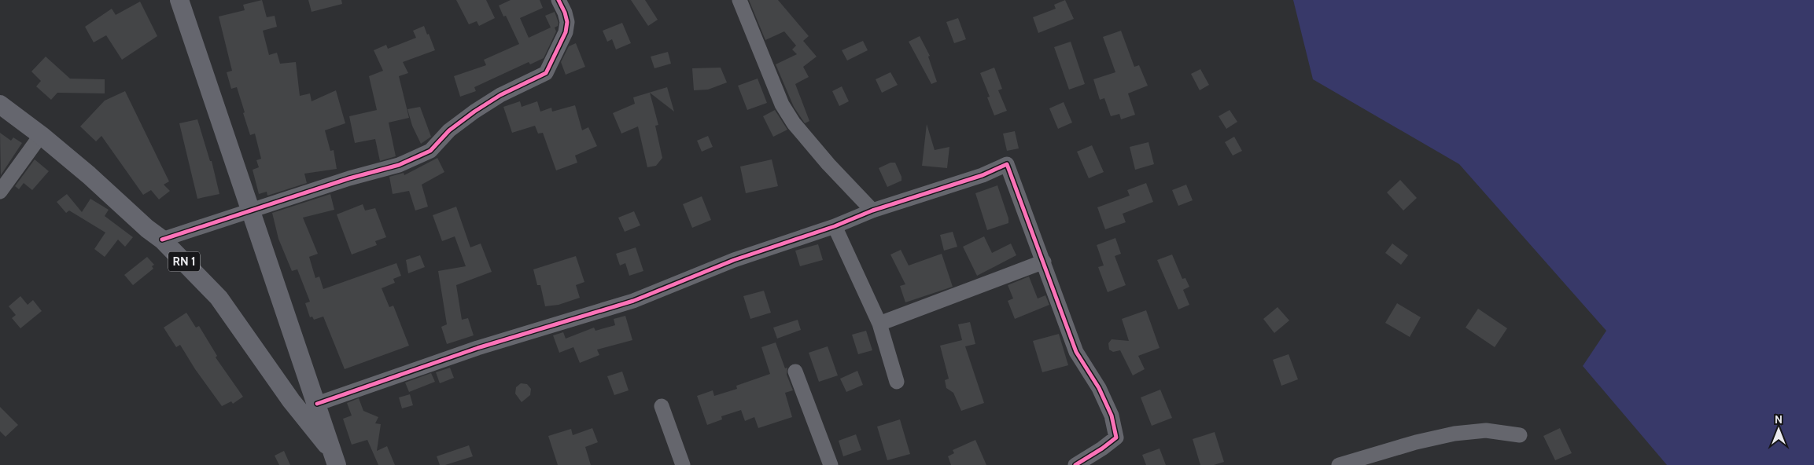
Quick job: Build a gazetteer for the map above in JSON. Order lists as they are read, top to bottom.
{
  "streets": {
    "main road": ["RN 1"]
  },
  "north": "top"
}
